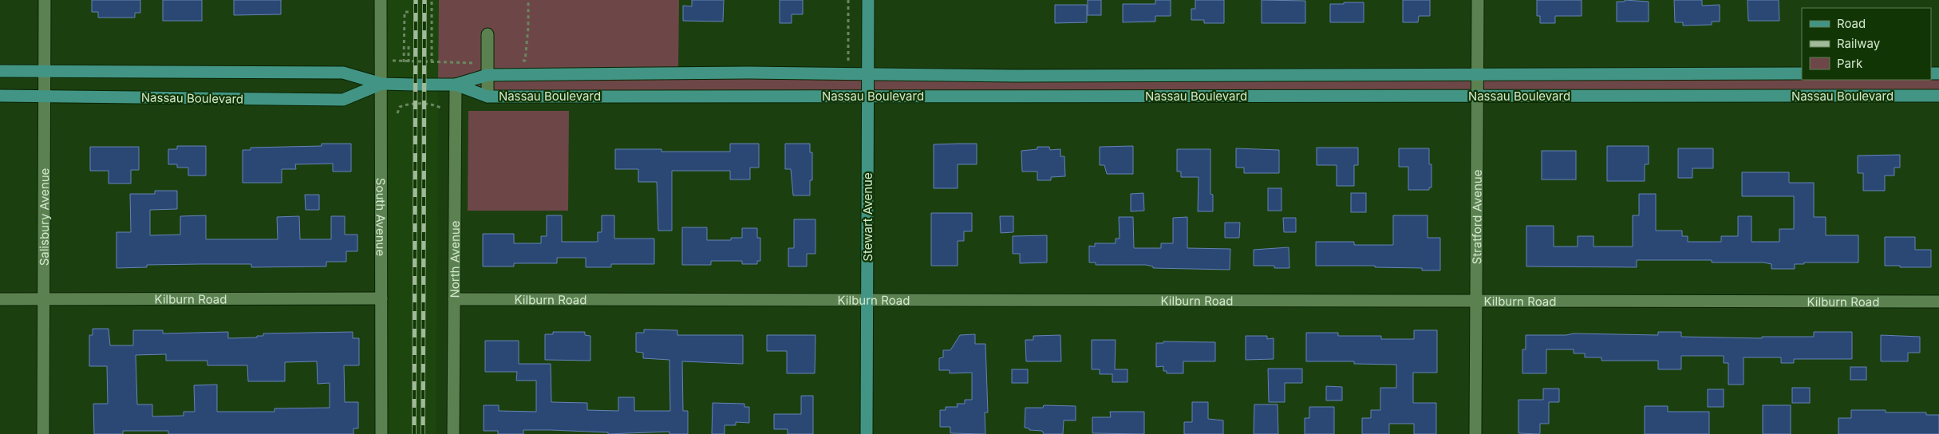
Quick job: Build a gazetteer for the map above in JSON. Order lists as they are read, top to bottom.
{
  "streets": {
    "main road": ["Nassau Boulevard", "Stewart Avenue"],
    "street": [
      "Salisbury Avenue",
      "South Avenue",
      "Stratford Avenue",
      "North Avenue",
      "Kilburn Road"
    ]
  },
  "crossings": [
    ["Nassau Boulevard", "Salisbury Avenue"],
    ["Nassau Boulevard", "South Avenue"],
    ["Nassau Boulevard", "Stewart Avenue"],
    ["Nassau Boulevard", "Stratford Avenue"],
    ["Nassau Boulevard", "North Avenue"],
    ["Salisbury Avenue", "Kilburn Road"],
    ["South Avenue", "Kilburn Road"],
    ["Stewart Avenue", "Kilburn Road"],
    ["Stratford Avenue", "Kilburn Road"],
    ["North Avenue", "Kilburn Road"]
  ],
  "legend": ["Road", "Railway", "Park"]
}
